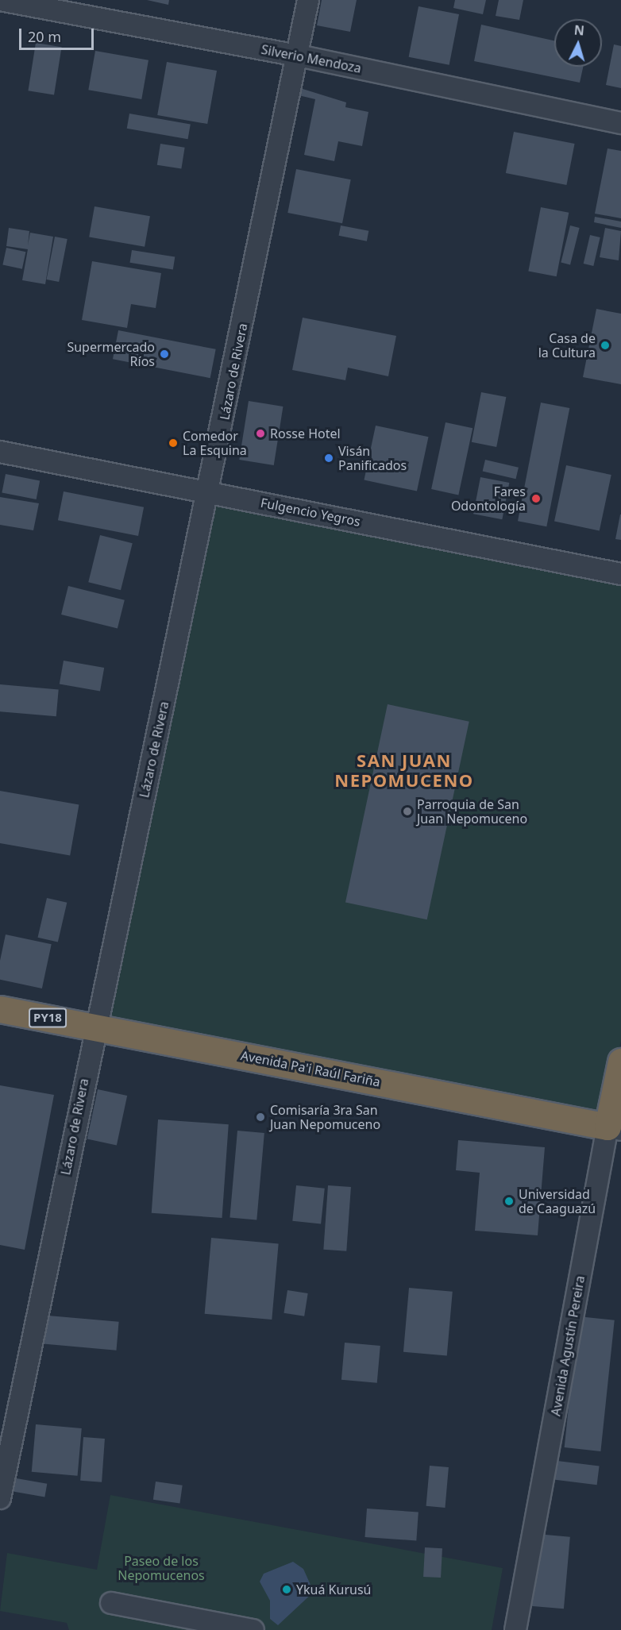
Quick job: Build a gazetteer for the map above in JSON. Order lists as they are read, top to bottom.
{
  "streets": {
    "highway": ["PY18", "Avenida Pa'i Raúl Fariña", "Avenida Agustín Pereira"],
    "street": ["Silverio Mendoza", "Lázaro de Rivera", "Fulgencio Yegros"]
  },
  "crossings": [
    ["Silverio Mendoza", "Lázaro de Rivera"],
    ["Lázaro de Rivera", "Fulgencio Yegros"],
    ["Lázaro de Rivera", "Avenida Pa'i Raúl Fariña"],
    ["Avenida Pa'i Raúl Fariña", "Avenida Agustín Pereira"]
  ],
  "districts": ["SAN JUAN NEPOMUCENO"],
  "parks": ["Paseo de los Nepomucenos"],
  "places": [
    "Casa de la Cultura",
    "Supermercado Ríos",
    "Rosse Hotel",
    "Comedor La Esquina",
    "Visán Panificados",
    "Fares Odontología",
    "Parroquia de San Juan Nepomuceno",
    "Comisaría 3ra San Juan Nepomuceno",
    "Universidad de Caaguazú",
    "Ykuá Kurusú"
  ],
  "scale_bar": "20 m",
  "north": "top"
}
